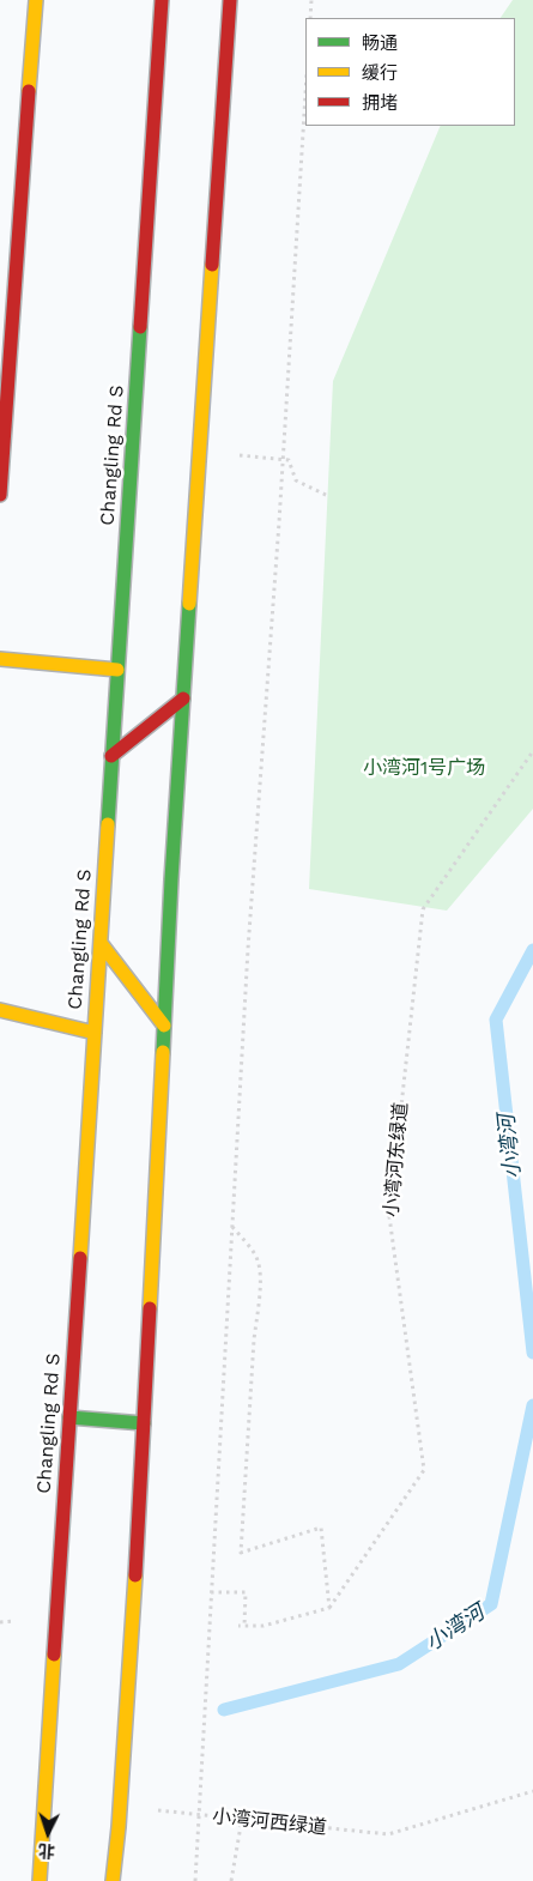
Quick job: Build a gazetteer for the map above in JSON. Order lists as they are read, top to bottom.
{
  "streets": {
    "main road": ["Changling Rd S"],
    "path": ["小湾河东绿道", "小湾河西绿道"]
  },
  "water": ["小湾河"],
  "parks": ["小湾河1号广场"],
  "legend": ["畅通", "缓行", "拥堵"],
  "north": "bottom"
}
